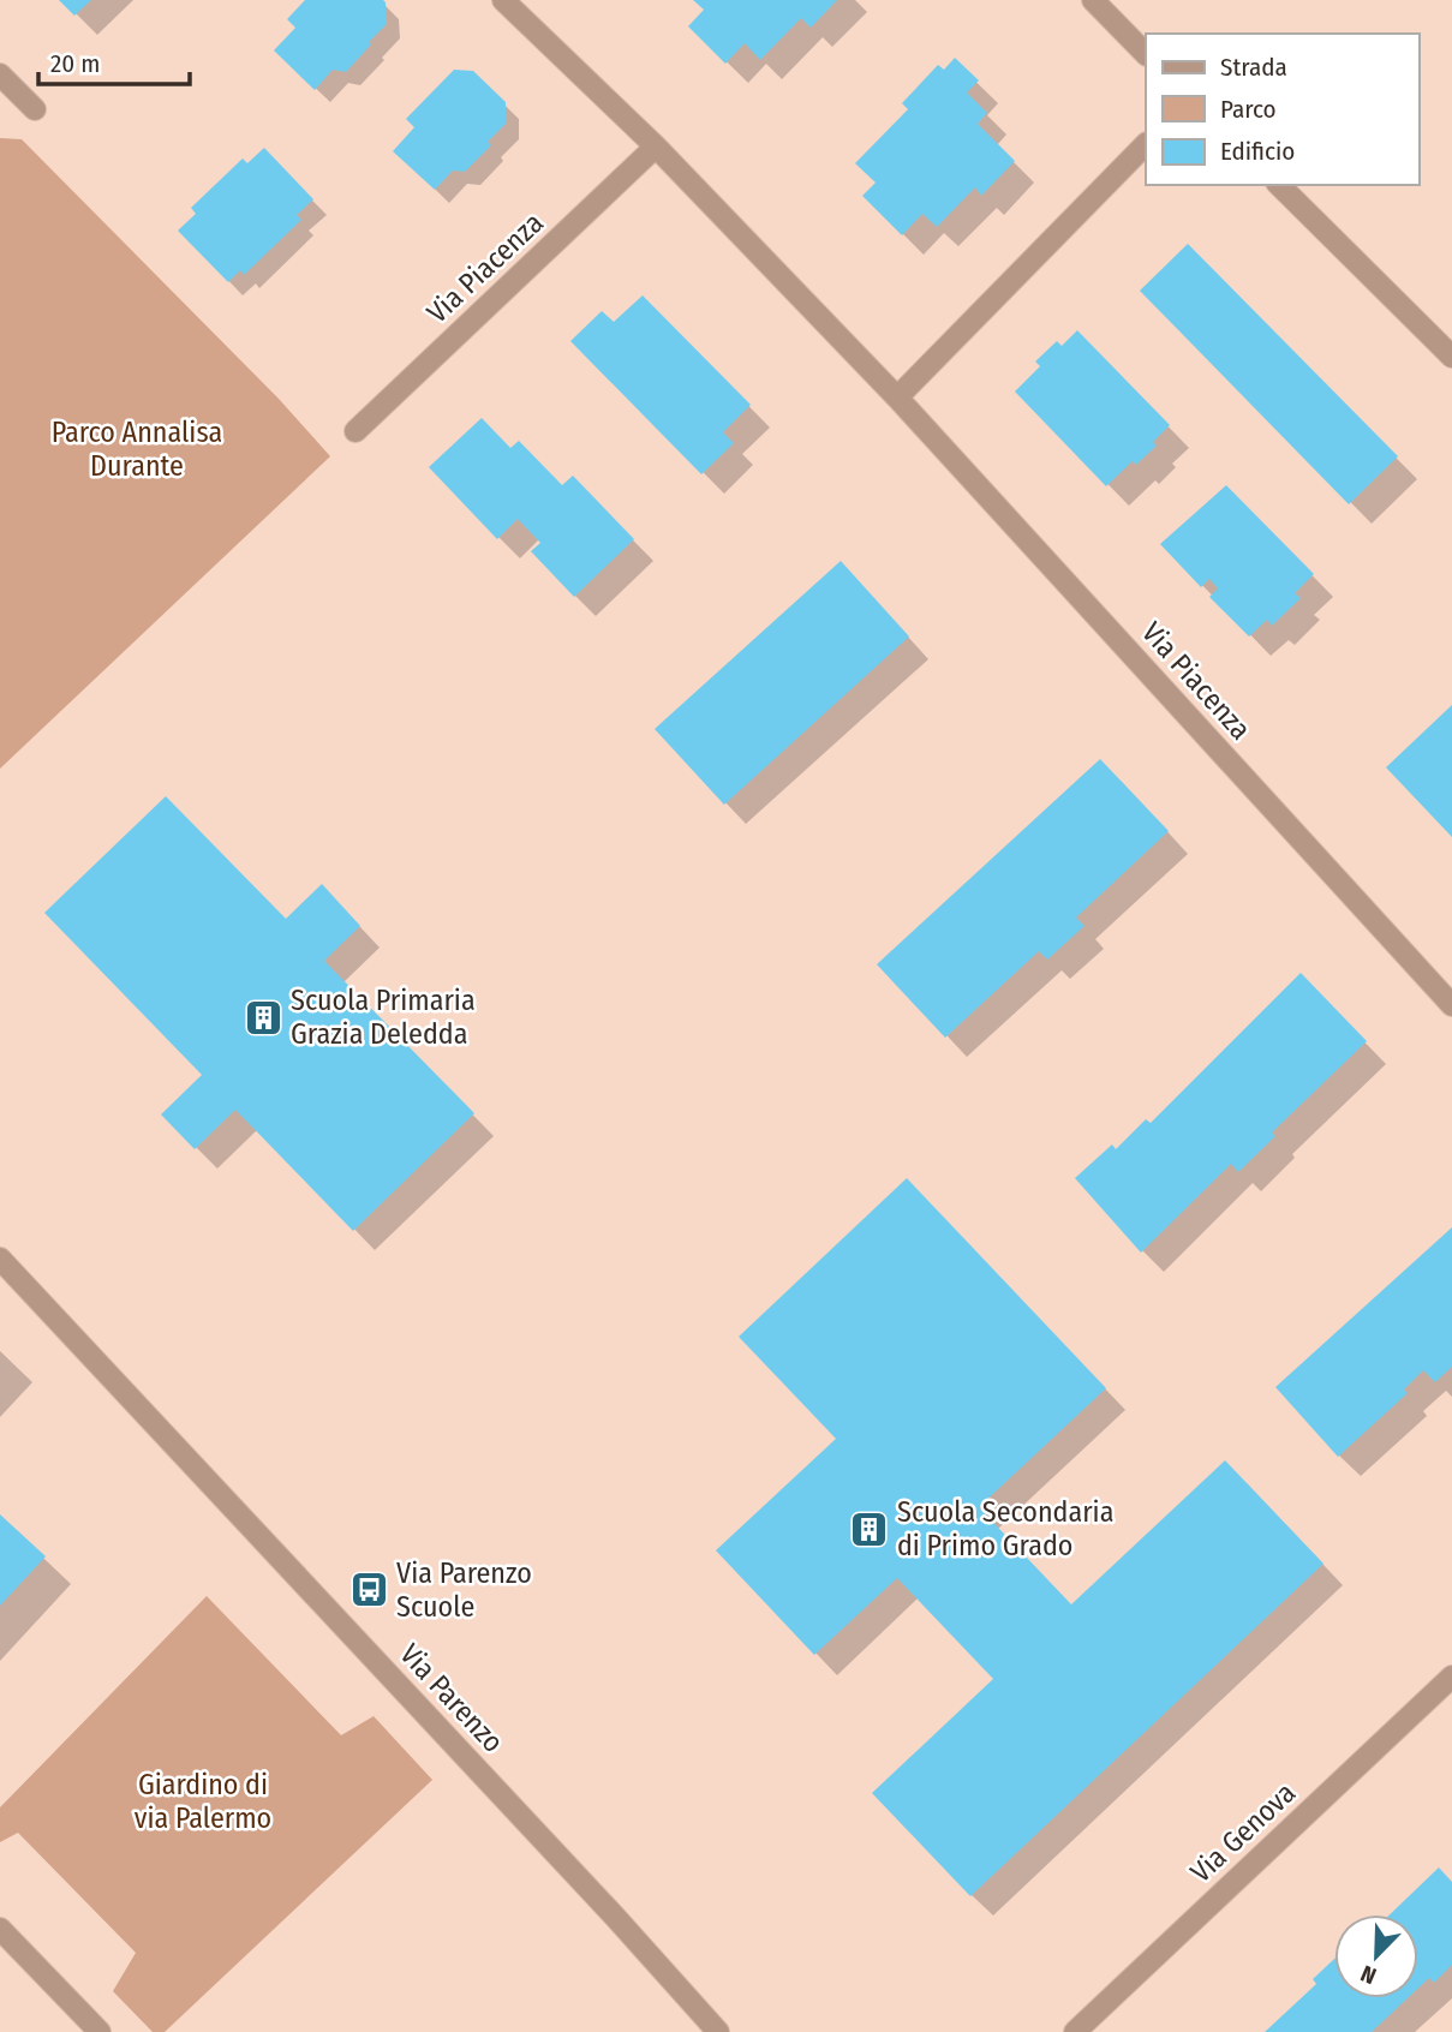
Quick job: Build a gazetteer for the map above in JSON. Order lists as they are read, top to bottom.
{
  "streets": {
    "street": ["Via Piacenza", "Via Parenzo", "Via Genova"]
  },
  "parks": ["Parco Annalisa Durante", "Giardino di via Palermo"],
  "places": {
    "building": ["Scuola Primaria Grazia Deledda", "Scuola Secondaria di Primo Grado"],
    "bus stop": ["Via Parenzo Scuole"]
  },
  "legend": ["Strada", "Parco", "Edificio"],
  "scale_bar": "20 m",
  "north": "bottom left"
}
